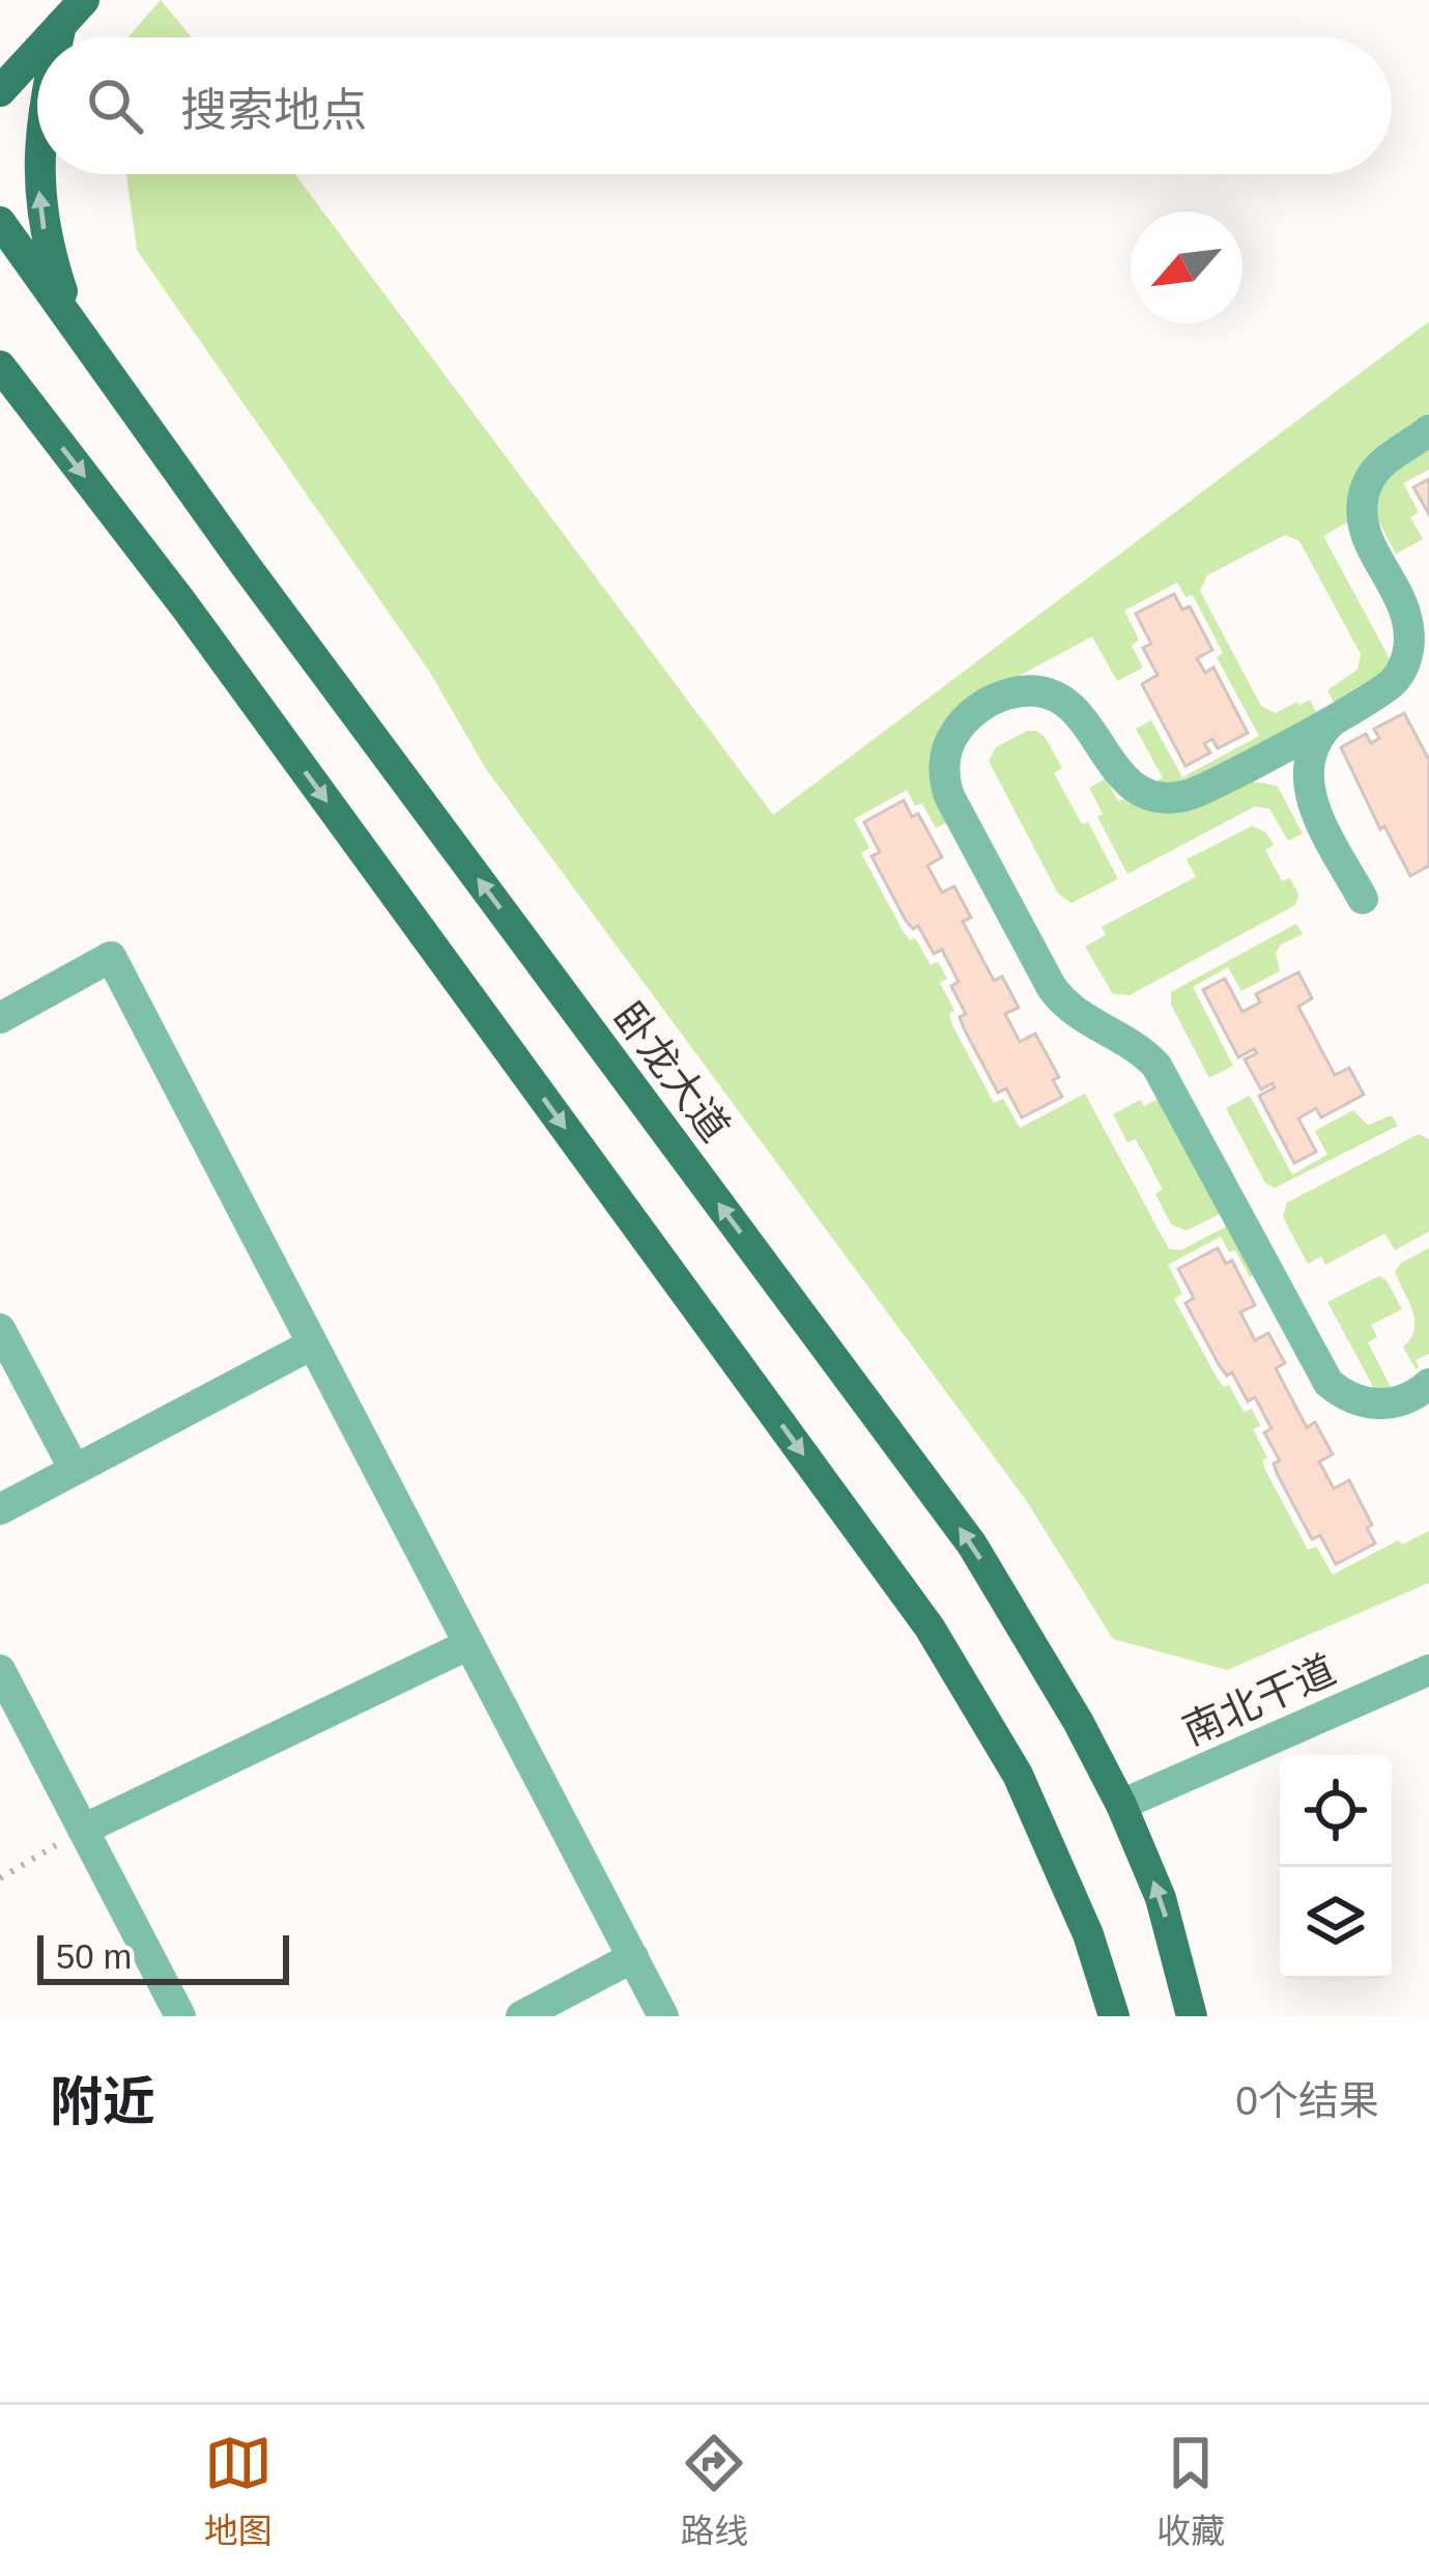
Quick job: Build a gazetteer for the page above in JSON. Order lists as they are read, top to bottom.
{
  "streets": {
    "main road": ["卧龙大道"],
    "street": ["南北干道"]
  },
  "crossings": [
    ["卧龙大道", "南北干道"]
  ],
  "scale_bar": "50 m",
  "north": "bottom left",
  "page": {
    "search": "搜索地点",
    "scale": "50 m",
    "heading": ["附近", "0个结果"],
    "nav": ["地图", "路线", "收藏"]
  }
}
